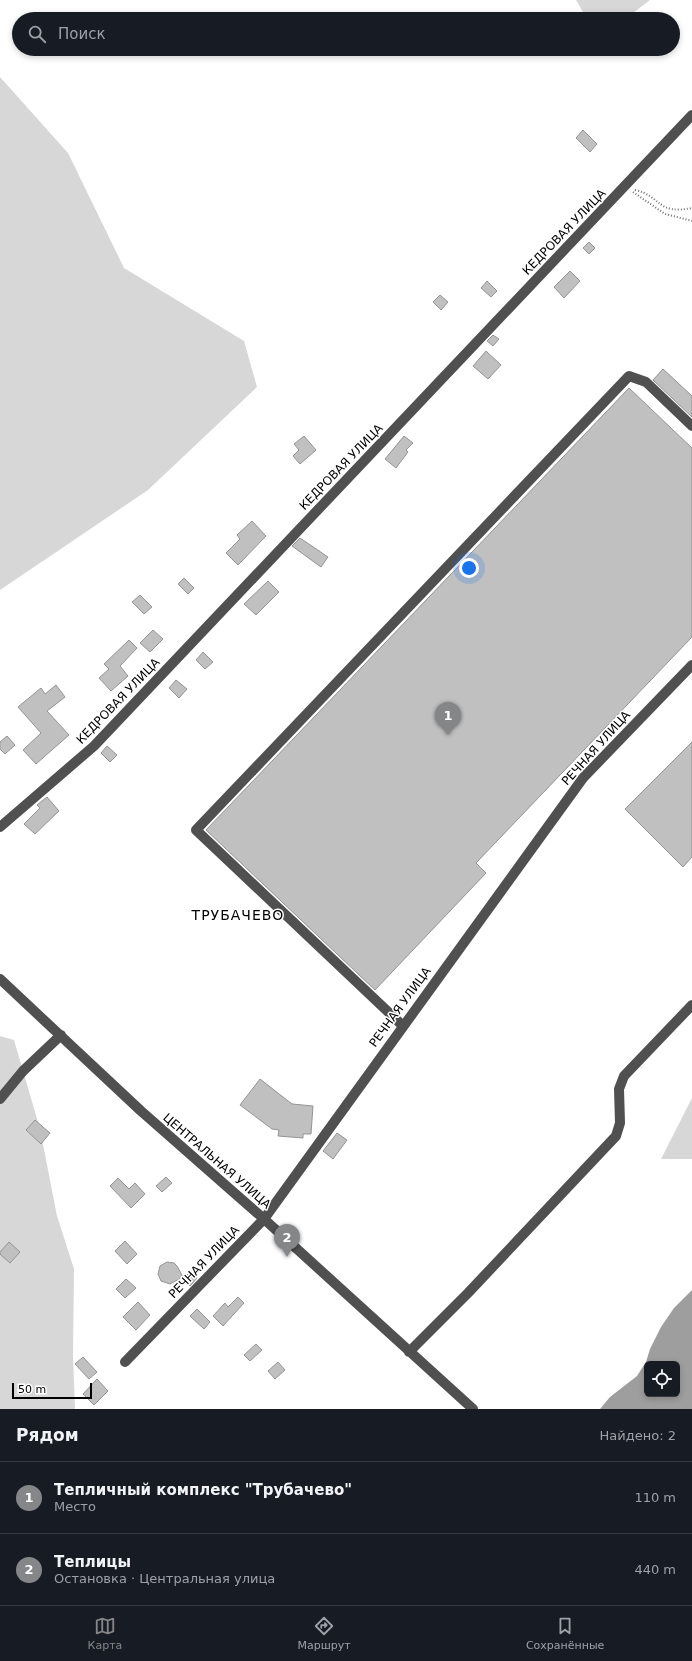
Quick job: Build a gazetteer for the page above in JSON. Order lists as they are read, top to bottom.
{
  "streets": {
    "street": ["КЕДРОВАЯ УЛИЦА", "РЕЧНАЯ УЛИЦА", "ЦЕНТРАЛЬНАЯ УЛИЦА"]
  },
  "crossings": [
    ["РЕЧНАЯ УЛИЦА", "ЦЕНТРАЛЬНАЯ УЛИЦА"]
  ],
  "districts": ["ТРУБАЧЕВО"],
  "scale_bar": "50 m",
  "page": {
    "search": "Поиск",
    "pins": ["1", "2"],
    "scale": "50 m",
    "heading": ["Рядом", "Найдено: 2"],
    "list": [
      {
        "mark": "1",
        "name": "Тепличный комплекс \"Трубачево\"",
        "note": "Место",
        "value": "110 m"
      },
      {
        "mark": "2",
        "name": "Теплицы",
        "note": "Остановка · Центральная улица",
        "value": "440 m"
      }
    ],
    "nav": ["Карта", "Маршрут", "Сохранённые"]
  }
}
